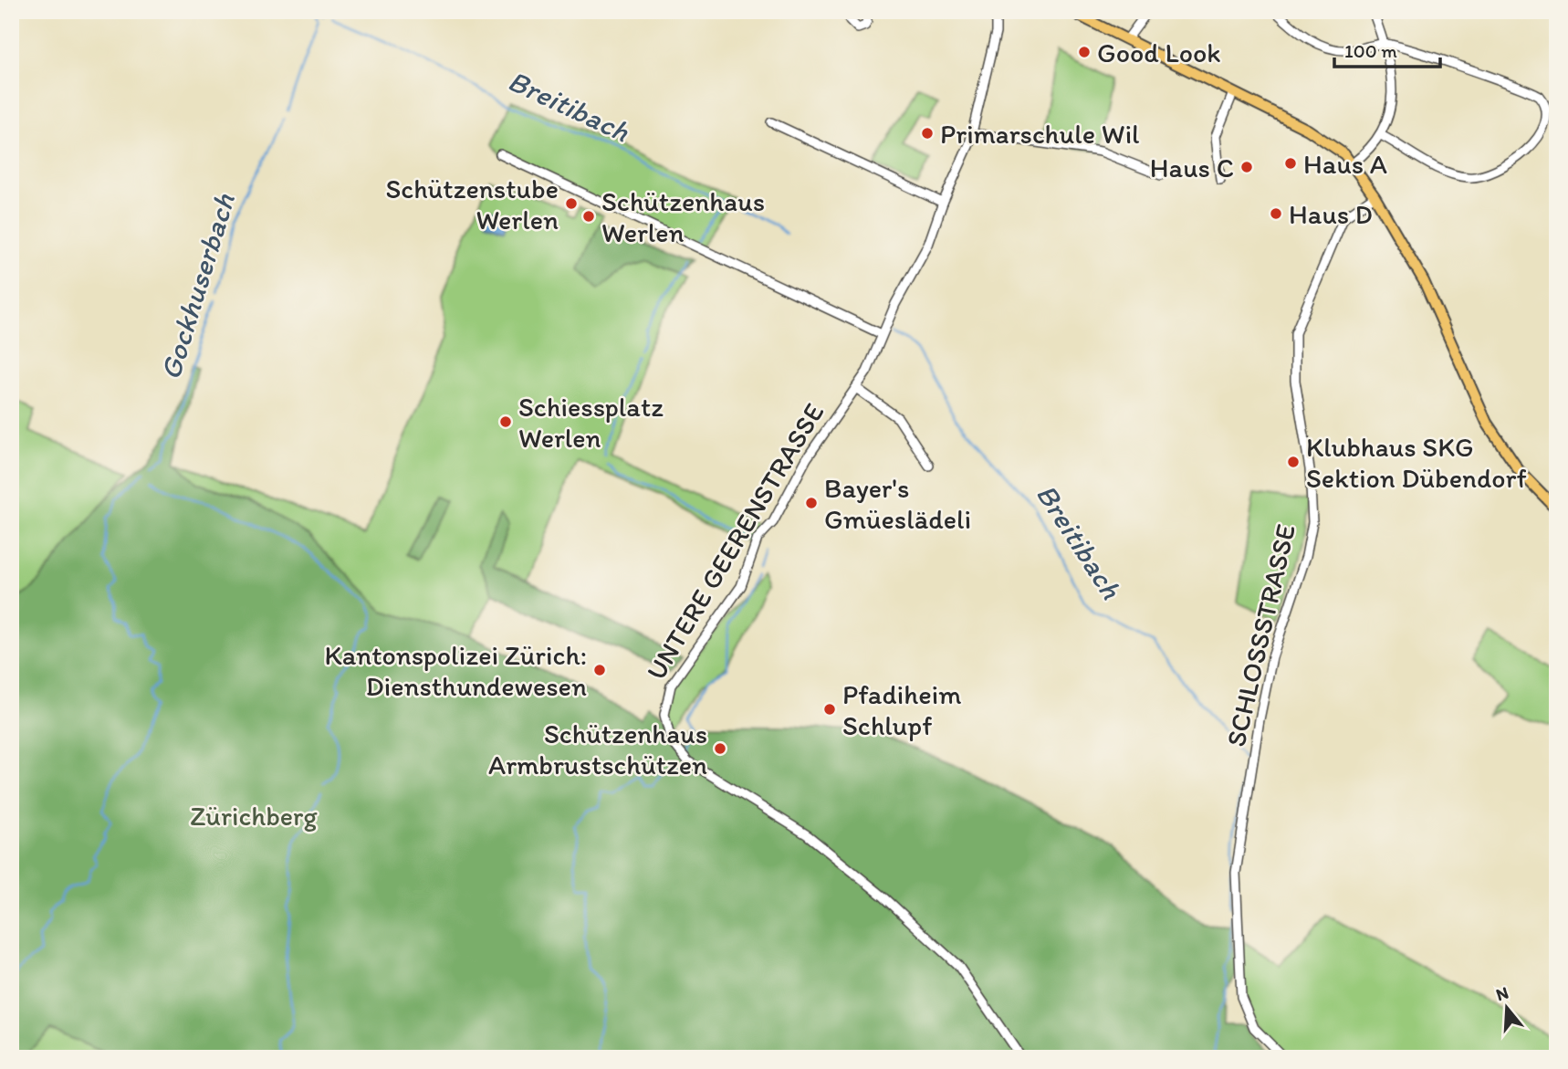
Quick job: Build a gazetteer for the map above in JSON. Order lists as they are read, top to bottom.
{
  "streets": {
    "street": ["UNTERE GEERENSTRASSE", "SCHLOSSSTRASSE"]
  },
  "water": ["Breitibach", "Gockhuserbach"],
  "parks": ["Zürichberg"],
  "places": [
    "Good Look",
    "Primarschule Wil",
    "Haus A",
    "Haus C",
    "Schützenstube Werlen",
    "Haus D",
    "Schützenhaus Werlen",
    "Schiessplatz Werlen",
    "Klubhaus SKG Sektion Dübendorf",
    "Bayer's Gmüeslädeli",
    "Kantonspolizei Zürich: Diensthundewesen",
    "Pfadiheim Schlupf",
    "Schützenhaus Armbrustschützen"
  ],
  "scale_bar": "100 m",
  "north": "top"
}
